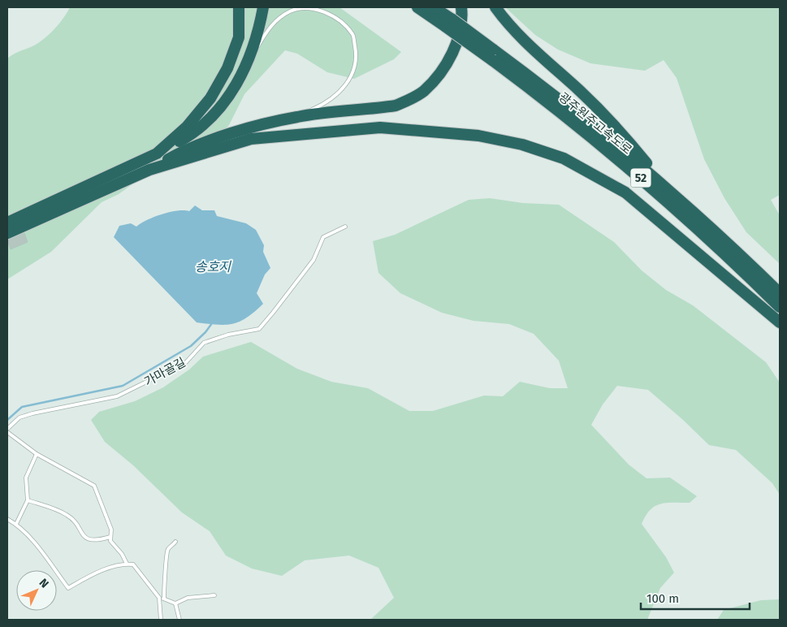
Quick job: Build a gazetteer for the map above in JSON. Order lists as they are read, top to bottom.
{
  "streets": {
    "highway": ["광주원주고속도로", "52"],
    "lane": ["가마골길"]
  },
  "water": ["송호지"],
  "scale_bar": "100 m",
  "north": "top right"
}
